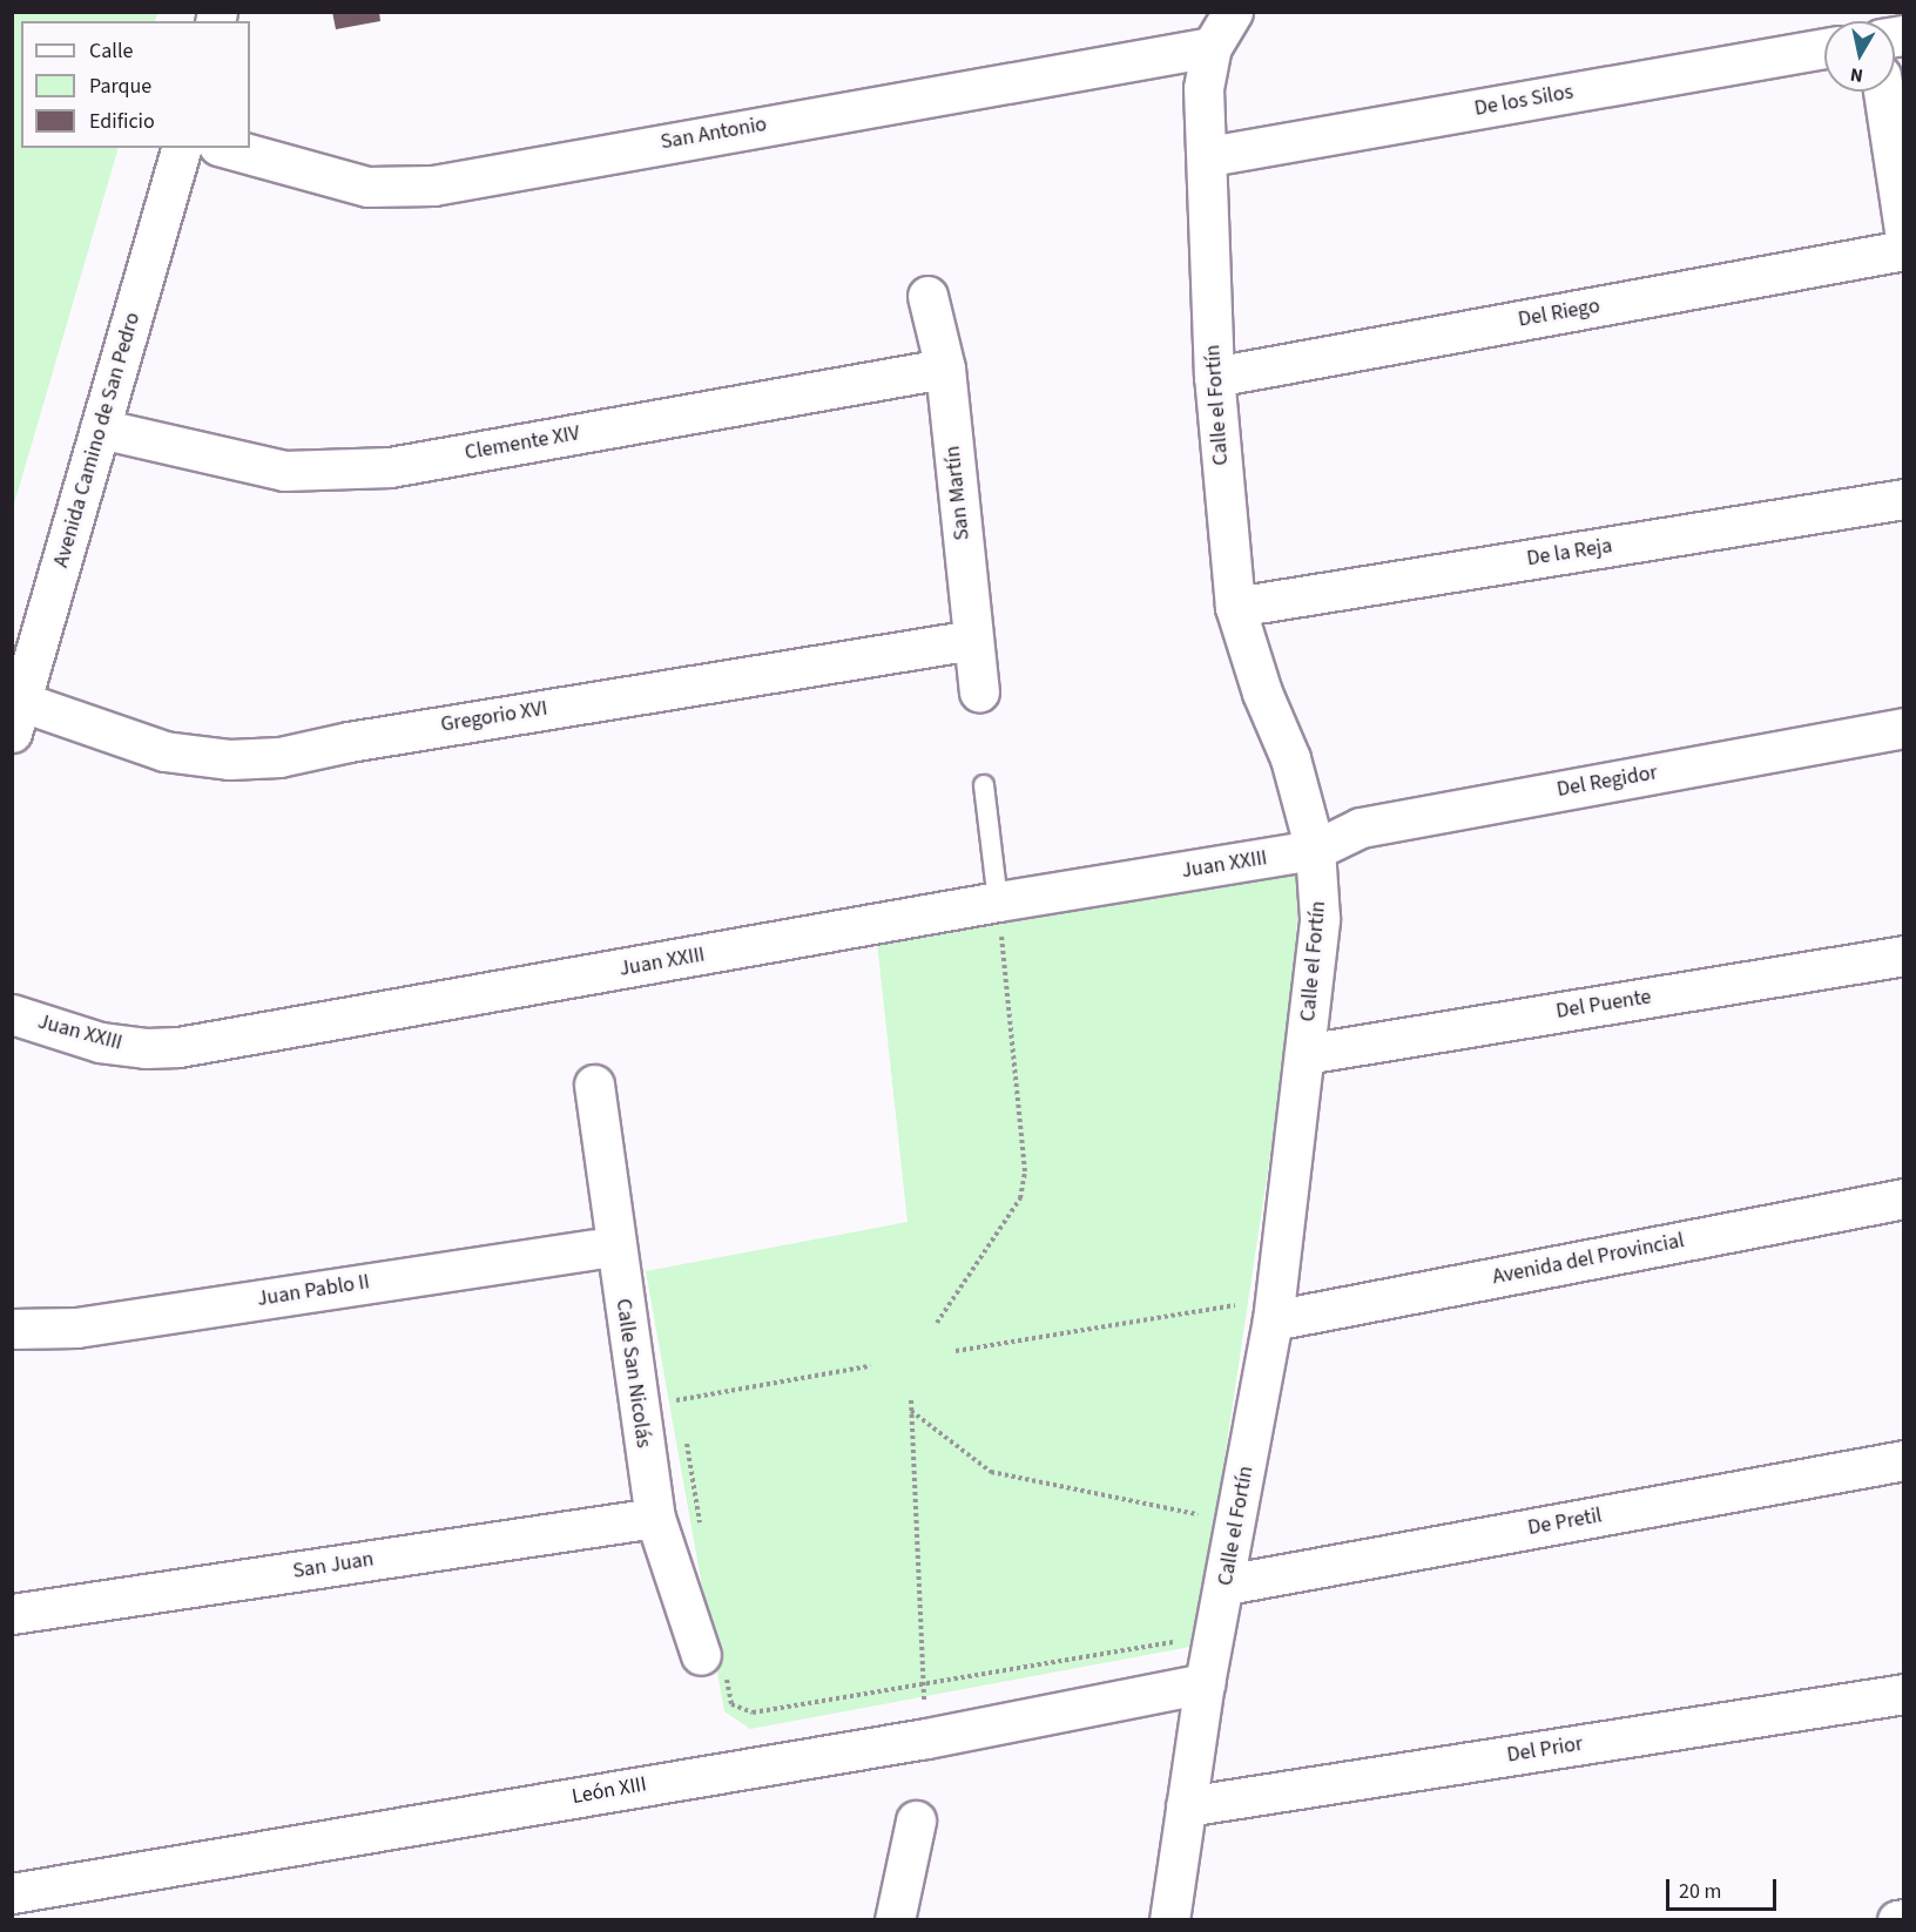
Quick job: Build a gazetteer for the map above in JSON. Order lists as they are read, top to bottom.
{
  "streets": {
    "street": [
      "De los Silos",
      "San Antonio",
      "Del Riego",
      "Calle el Fortín",
      "Avenida Camino de San Pedro",
      "Clemente XIV",
      "San Martín",
      "De la Reja",
      "Gregorio XVI",
      "Del Regidor",
      "Juan XXIII",
      "Del Puente",
      "Avenida del Provincial",
      "Juan Pablo II",
      "Calle San Nicolás",
      "De Pretil",
      "San Juan",
      "Del Prior",
      "León XIII"
    ]
  },
  "crossings": [
    ["De los Silos", "Calle el Fortín"],
    ["San Antonio", "Calle el Fortín"],
    ["Del Riego", "Calle el Fortín"],
    ["Calle el Fortín", "De la Reja"],
    ["Calle el Fortín", "Del Regidor"],
    ["Calle el Fortín", "Juan XXIII"],
    ["Calle el Fortín", "Del Puente"],
    ["Calle el Fortín", "Avenida del Provincial"],
    ["Calle el Fortín", "De Pretil"],
    ["Calle el Fortín", "Del Prior"],
    ["Calle el Fortín", "León XIII"],
    ["Avenida Camino de San Pedro", "Clemente XIV"],
    ["Avenida Camino de San Pedro", "Gregorio XVI"],
    ["Clemente XIV", "San Martín"],
    ["San Martín", "Gregorio XVI"],
    ["Del Regidor", "Juan XXIII"],
    ["Juan Pablo II", "Calle San Nicolás"],
    ["Calle San Nicolás", "San Juan"]
  ],
  "legend": ["Calle", "Parque", "Edificio"],
  "scale_bar": "20 m",
  "north": "bottom"
}
